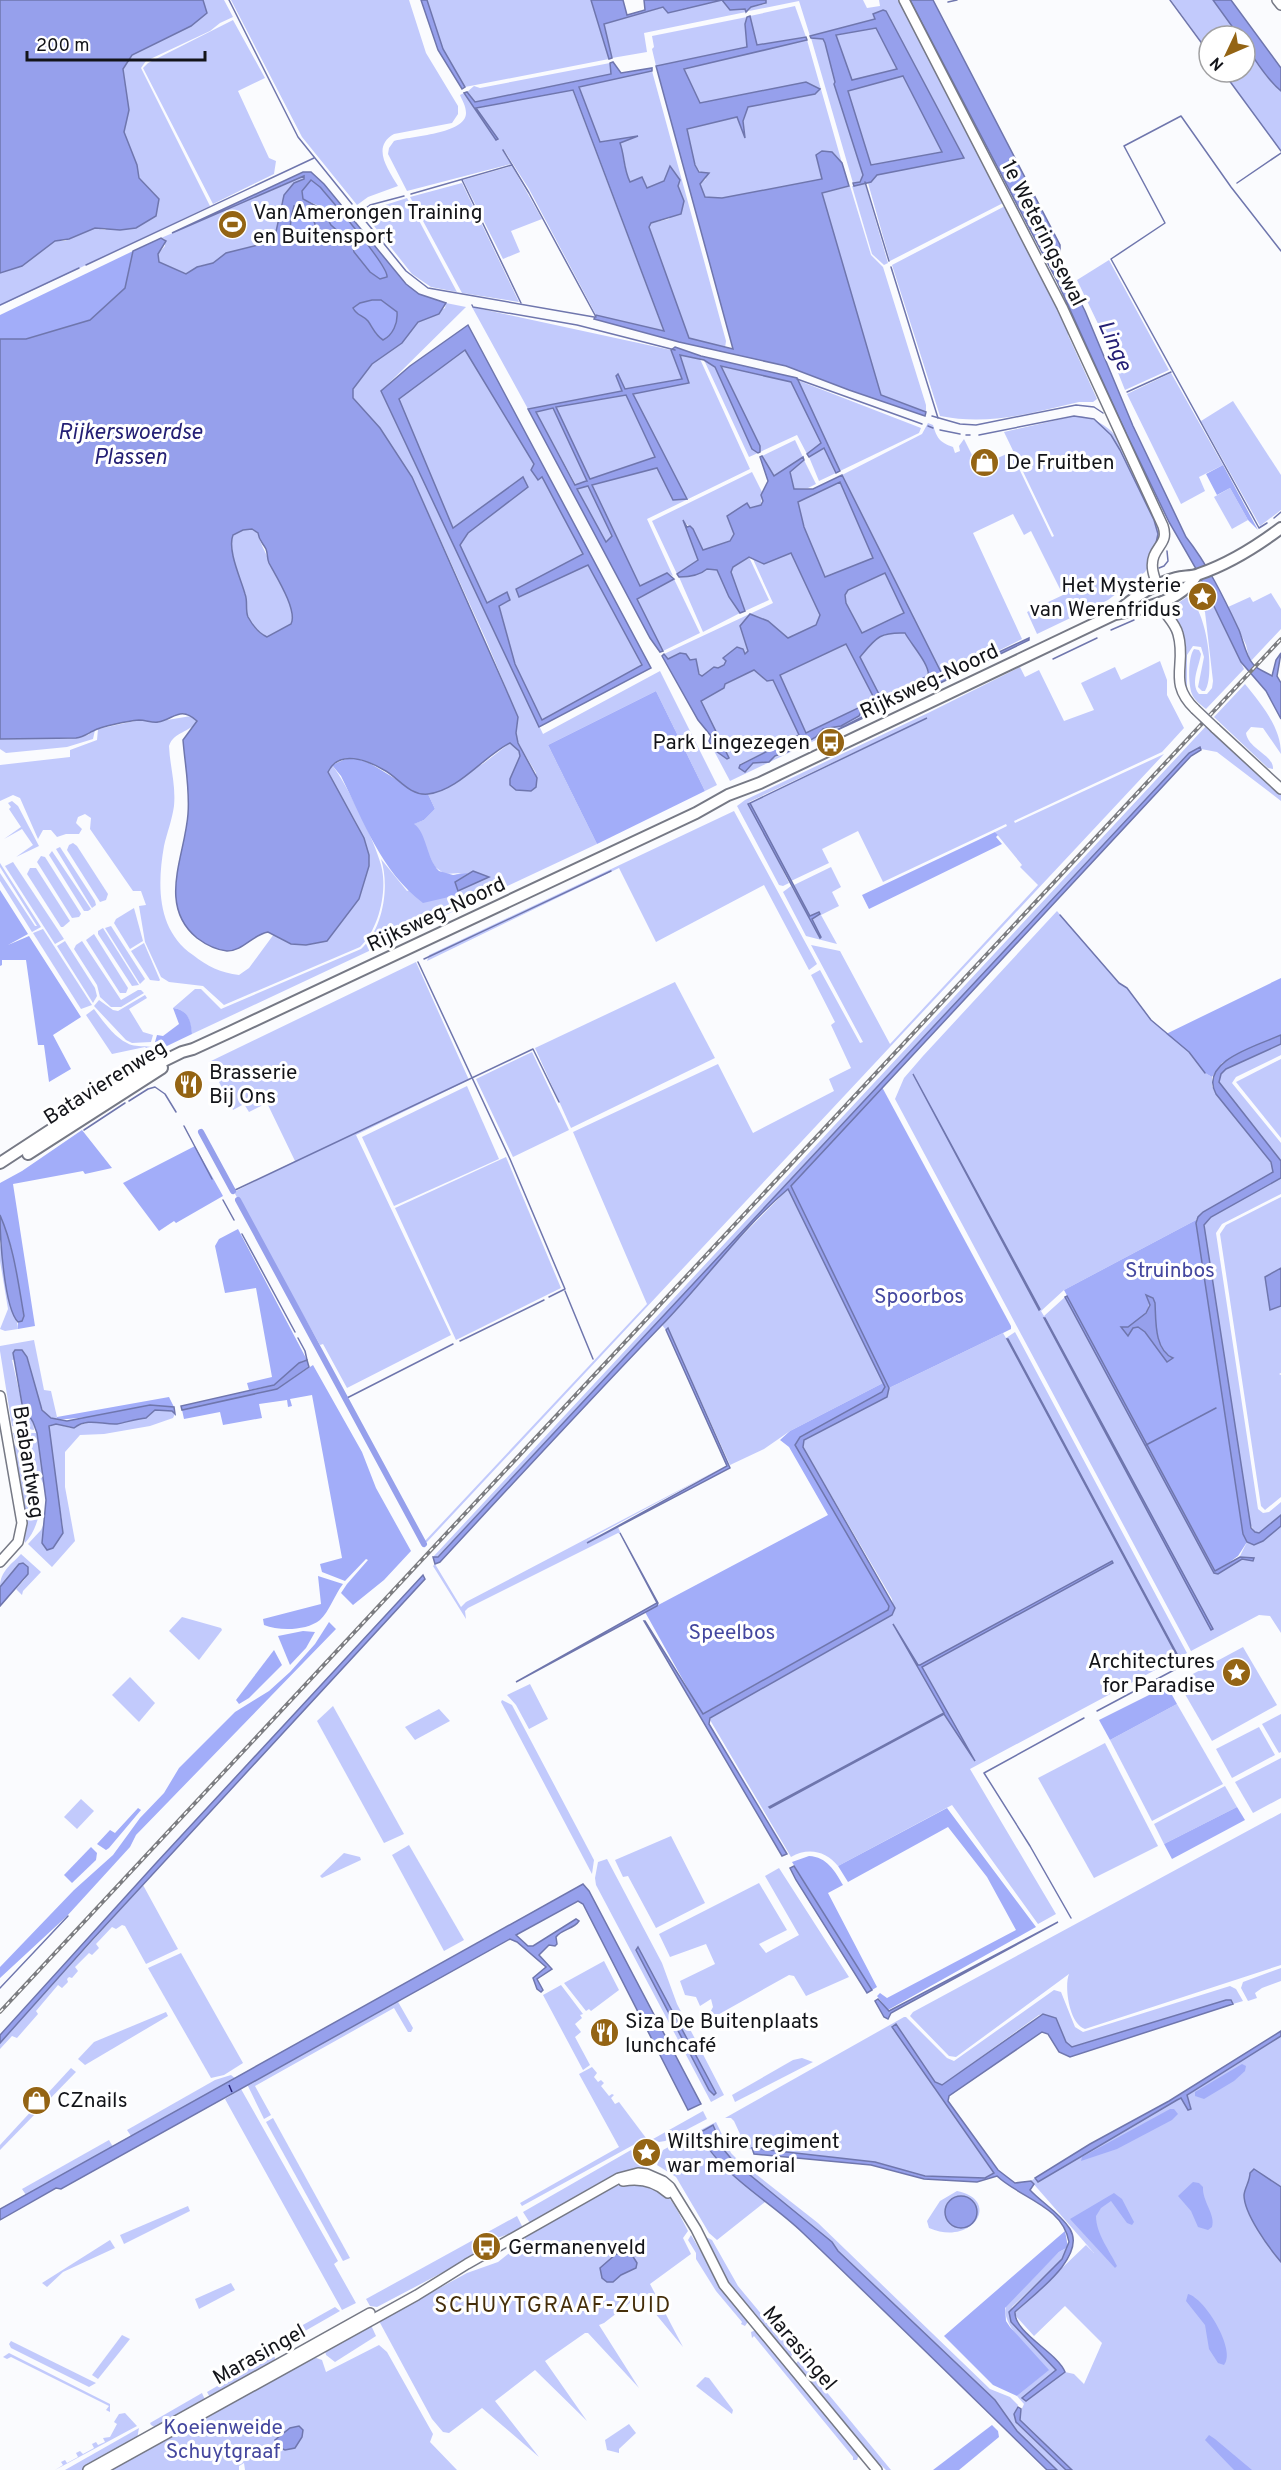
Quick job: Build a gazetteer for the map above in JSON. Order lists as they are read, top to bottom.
{
  "streets": {
    "main road": ["Rijksweg-Noord", "Batavierenweg"],
    "street": ["1e Weteringsewal", "Brabantweg", "Marasingel"]
  },
  "crossings": [
    ["1e Weteringsewal", "Rijksweg-Noord"],
    ["Rijksweg-Noord", "Batavierenweg"]
  ],
  "districts": ["SCHUYTGRAAF-ZUID"],
  "water": ["Linge", "Rijkerswoerdse Plassen"],
  "parks": [
    "Struinbos",
    "Spoorbos",
    "Speelbos",
    "Koeienweide Schuytgraaf"
  ],
  "places": {
    "sports": ["Van Amerongen Training en Buitensport"],
    "shop": ["De Fruitben", "CZnails"],
    "place": ["Het Mysterie van Werenfridus", "Architectures for Paradise", "Wiltshire regiment war memorial"],
    "bus stop": ["Park Lingezegen", "Germanenveld"],
    "restaurant": ["Brasserie Bij Ons", "Siza De Buitenplaats lunchcafé"]
  },
  "scale_bar": "200 m",
  "north": "bottom left"
}
